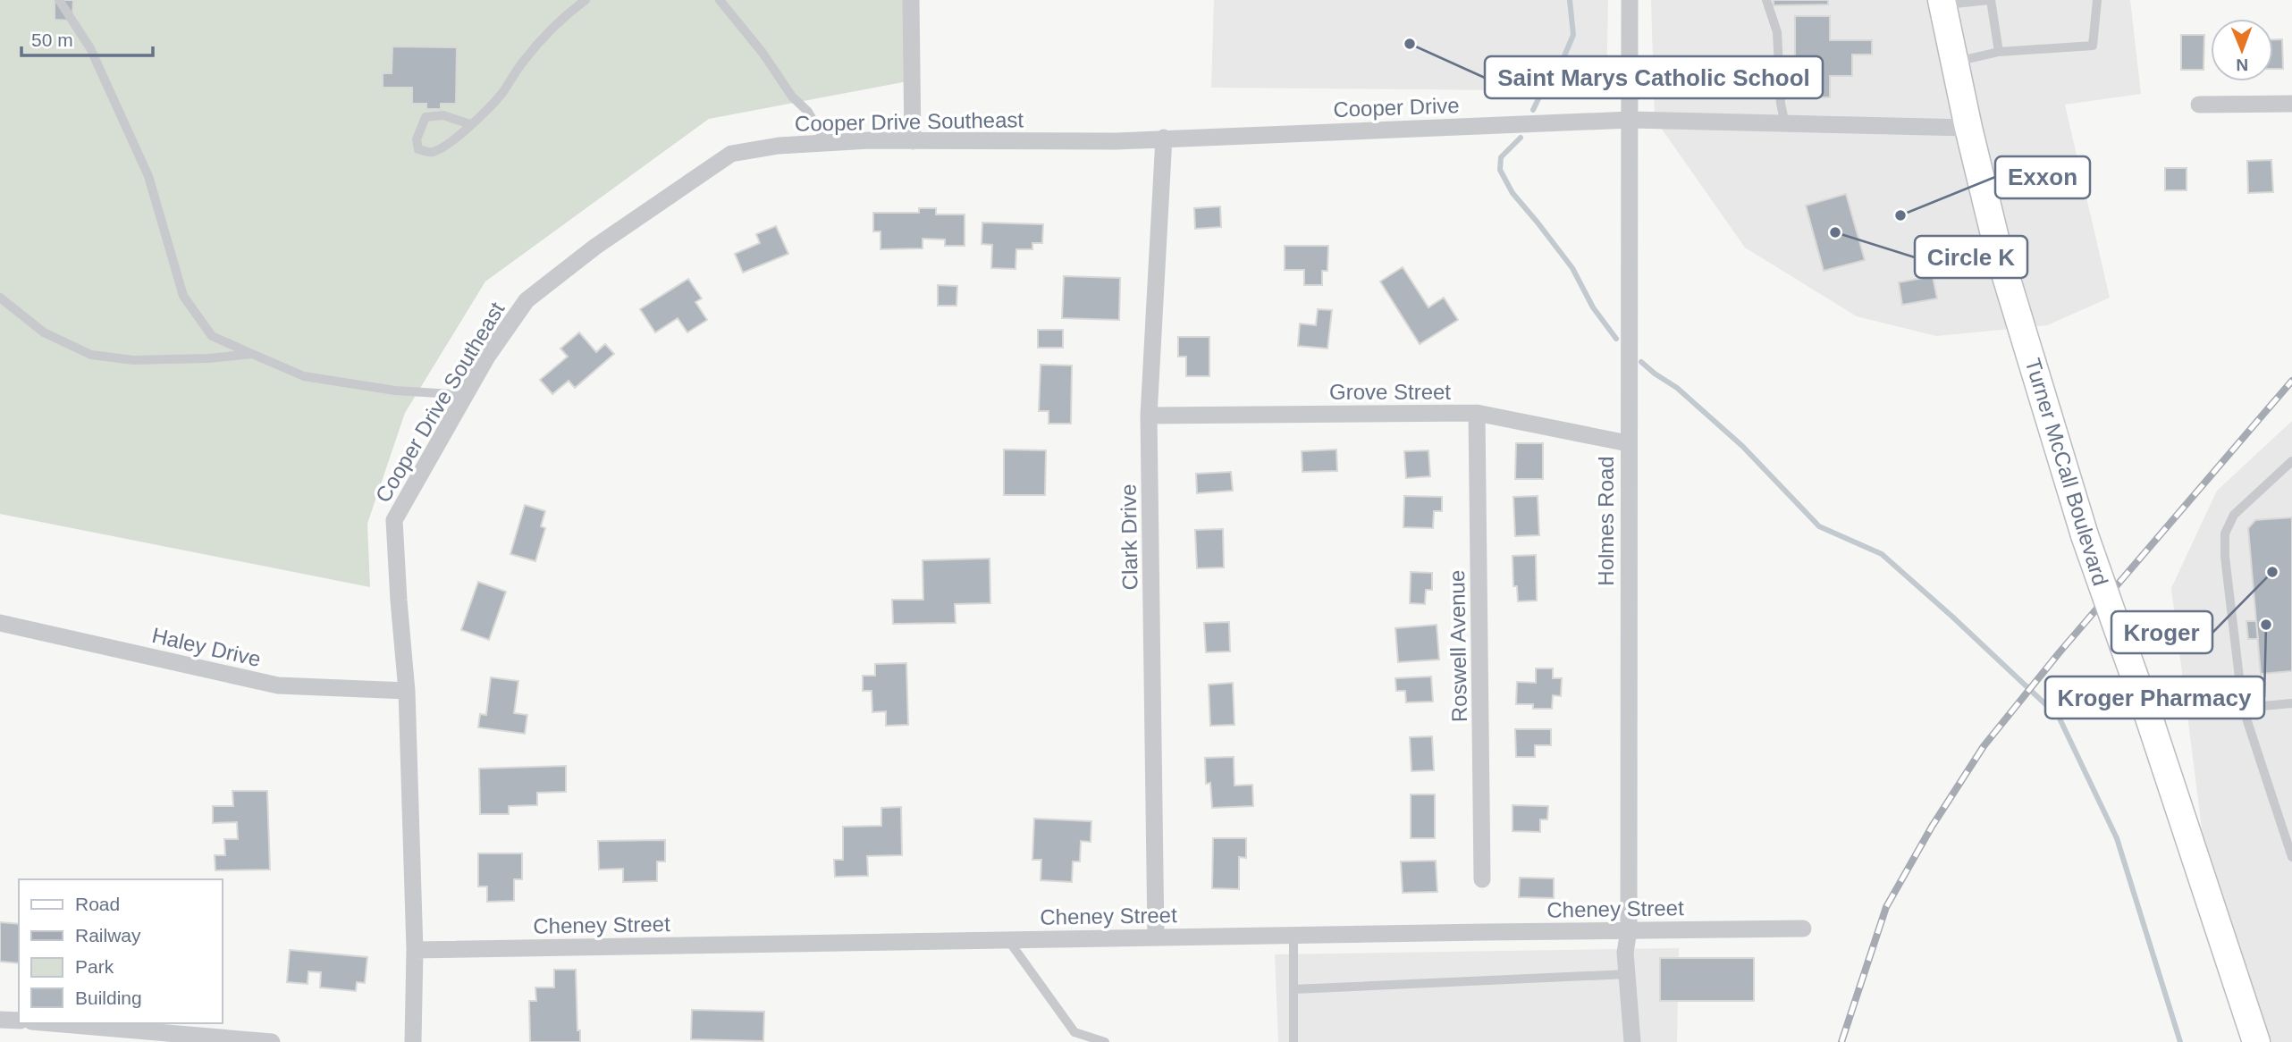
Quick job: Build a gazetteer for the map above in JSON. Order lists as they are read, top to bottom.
{
  "streets": {
    "main road": ["Turner McCall Boulevard"],
    "street": [
      "Cooper Drive",
      "Cooper Drive Southeast",
      "Grove Street",
      "Holmes Road",
      "Clark Drive",
      "Roswell Avenue",
      "Haley Drive",
      "Cheney Street"
    ]
  },
  "crossings": [
    ["Cooper Drive", "Cooper Drive Southeast"],
    ["Cooper Drive", "Turner McCall Boulevard"],
    ["Cooper Drive", "Holmes Road"],
    ["Cooper Drive", "Clark Drive"],
    ["Cooper Drive Southeast", "Clark Drive"],
    ["Cooper Drive Southeast", "Haley Drive"],
    ["Cooper Drive Southeast", "Cheney Street"],
    ["Grove Street", "Holmes Road"],
    ["Grove Street", "Clark Drive"],
    ["Grove Street", "Roswell Avenue"],
    ["Holmes Road", "Cheney Street"],
    ["Clark Drive", "Cheney Street"]
  ],
  "places": [
    "Saint Marys Catholic School",
    "Exxon",
    "Circle K",
    "Kroger",
    "Kroger Pharmacy"
  ],
  "legend": [
    "Road",
    "Railway",
    "Park",
    "Building"
  ],
  "scale_bar": "50 m",
  "north": "bottom"
}
